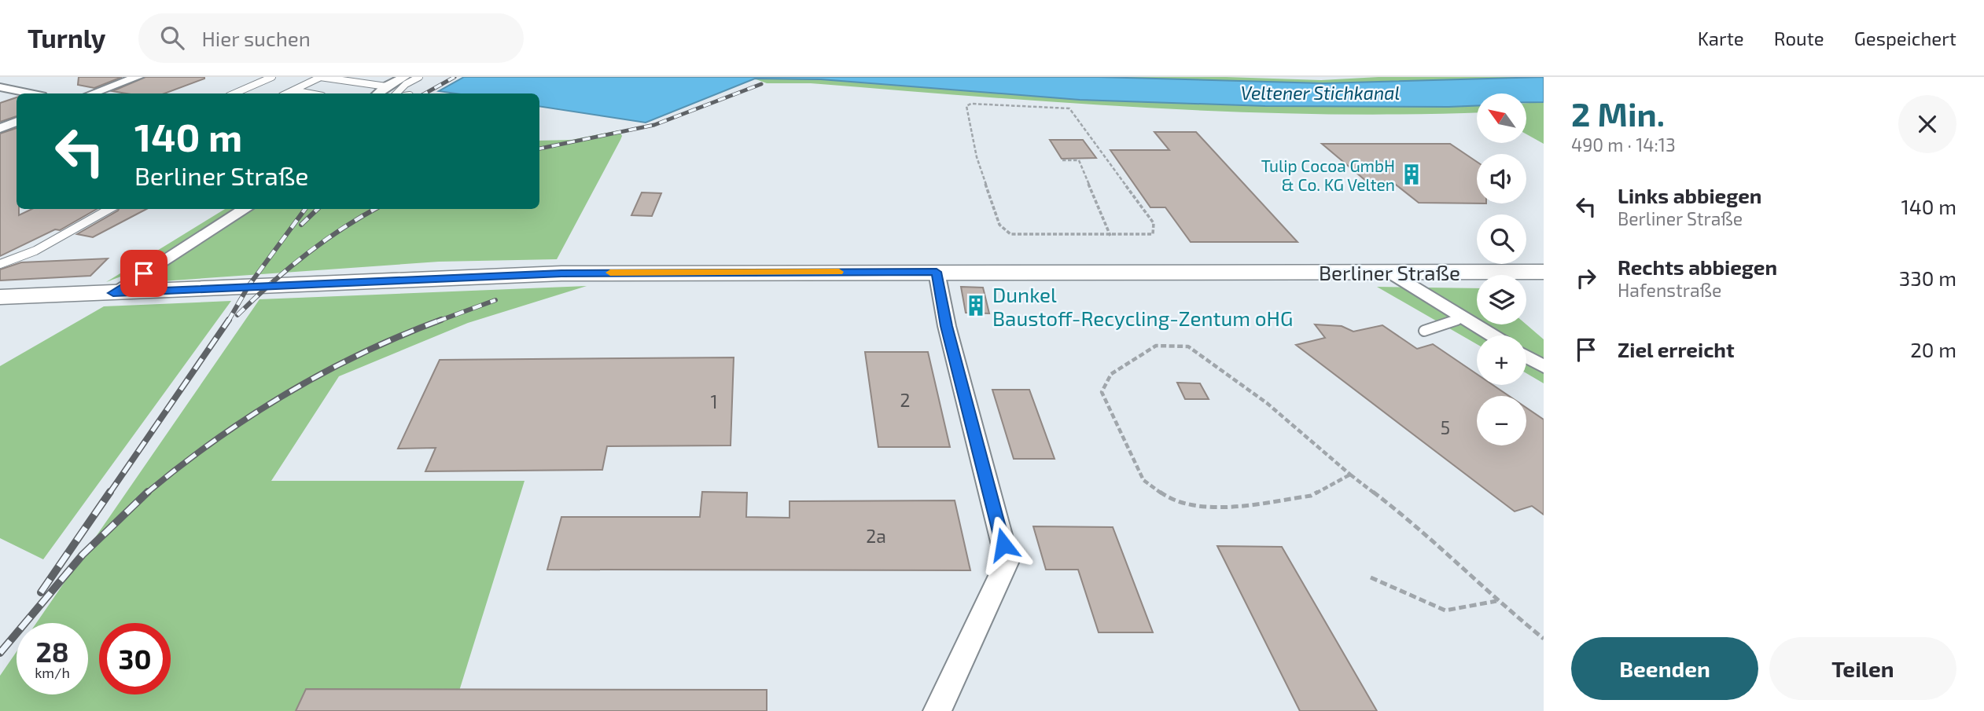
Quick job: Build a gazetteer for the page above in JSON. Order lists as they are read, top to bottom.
{
  "streets": {
    "main road": ["Berliner Straße"]
  },
  "water": ["Veltener Stichkanal"],
  "places": {
    "building": ["Tulip Cocoa GmbH & Co. KG Velten", "Dunkel Baustoff-Recycling-Zentum oHG"]
  },
  "house_numbers": [
    "2",
    "1",
    "5",
    "2a"
  ],
  "north": "top left",
  "page": {
    "header": "Turnly",
    "search": "Hier suchen",
    "nav": ["Karte", "Route", "Gespeichert"],
    "heading": ["2 Min.", "490 m · 14:13"],
    "map_buttons": ["+", "−"],
    "turn": ["140 m", "Berliner Straße"],
    "list": [
      {
        "name": "Links abbiegen",
        "note": "Berliner Straße",
        "value": "140 m"
      },
      {
        "name": "Rechts abbiegen",
        "note": "Hafenstraße",
        "value": "330 m"
      },
      {
        "name": "Ziel erreicht",
        "value": "20 m"
      }
    ],
    "speed": "28 km/h",
    "limit": "30",
    "buttons": ["Beenden", "Teilen"]
  }
}
